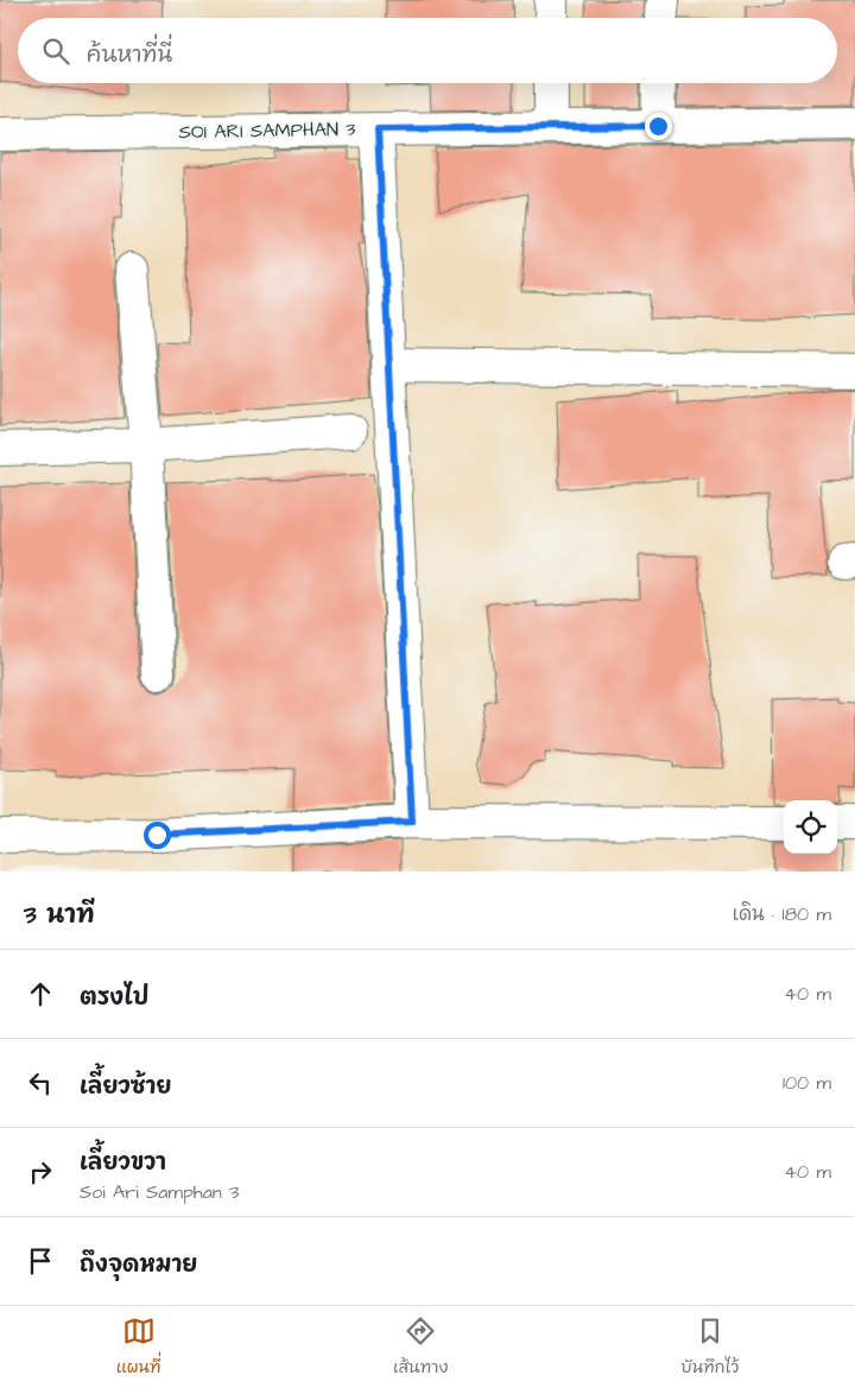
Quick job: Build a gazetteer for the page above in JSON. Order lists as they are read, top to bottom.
{
  "streets": {
    "street": ["SOI ARI SAMPHAN 3"]
  },
  "page": {
    "search": "ค้นหาที่นี่",
    "heading": ["3 นาที", "เดิน · 180 m"],
    "list": [
      ["ตรงไป", "40 m"],
      ["เลี้ยวซ้าย", "100 m"],
      ["เลี้ยวขวา", "Soi Ari Samphan 3", "40 m"],
      "ถึงจุดหมาย"
    ],
    "nav": ["แผนที่", "เส้นทาง", "บันทึกไว้"]
  }
}
